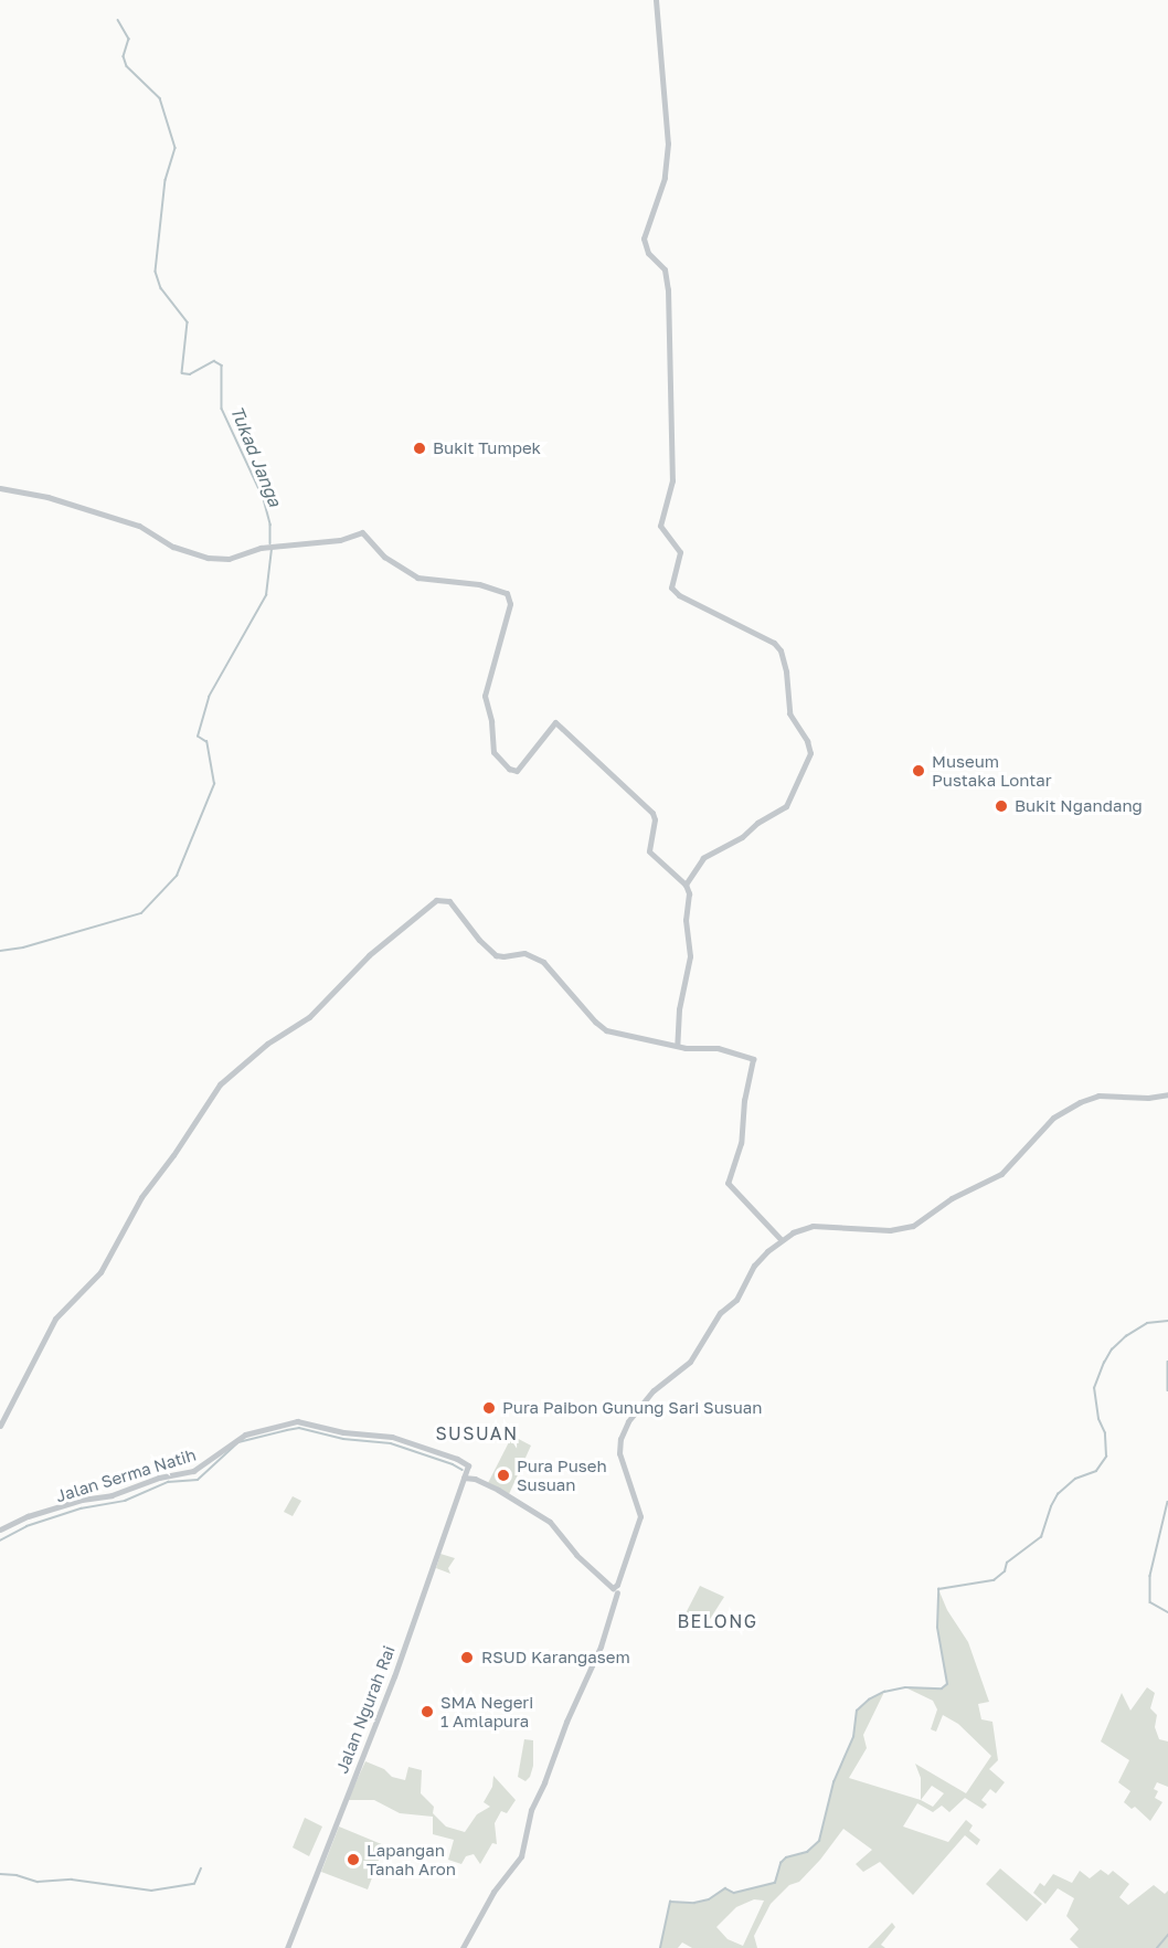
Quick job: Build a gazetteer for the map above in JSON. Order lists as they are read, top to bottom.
{
  "streets": {
    "street": ["Jalan Serma Natih", "Jalan Ngurah Rai"]
  },
  "districts": ["SUSUAN", "BELONG"],
  "water": ["Tukad Janga"],
  "places": [
    "Bukit Tumpek",
    "Museum Pustaka Lontar",
    "Bukit Ngandang",
    "Pura Paibon Gunung Sari Susuan",
    "Pura Puseh Susuan",
    "RSUD Karangasem",
    "SMA Negeri 1 Amlapura",
    "Lapangan Tanah Aron"
  ]
}
